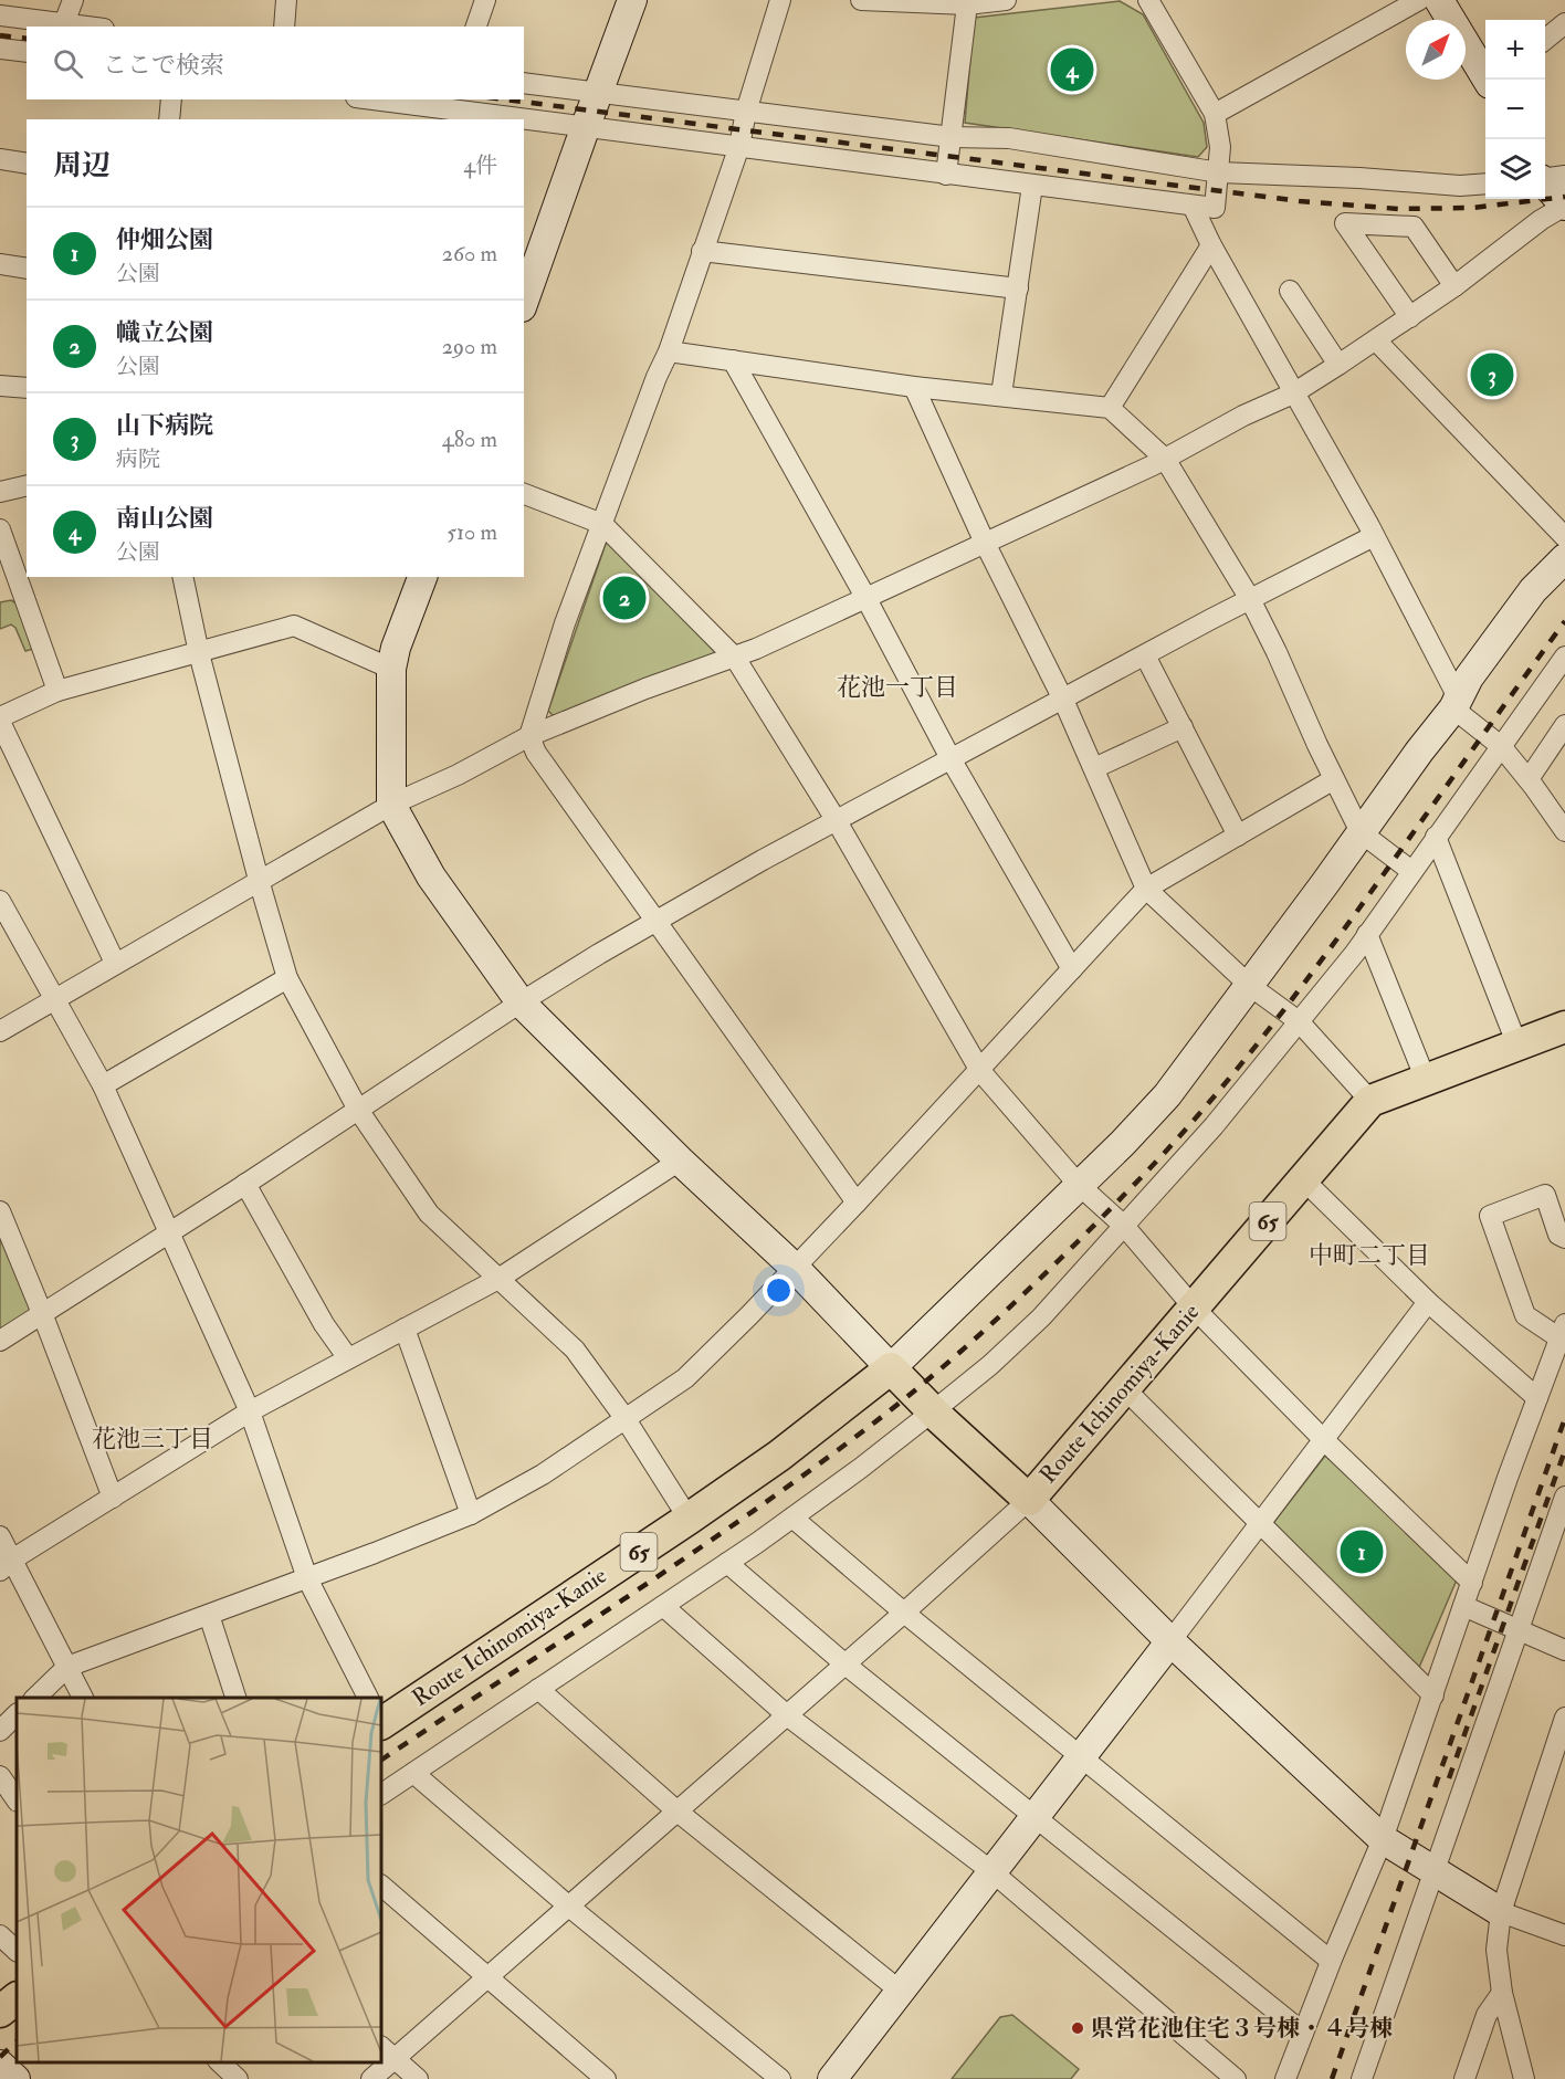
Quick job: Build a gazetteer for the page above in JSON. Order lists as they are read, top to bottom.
{
  "streets": {
    "main road": ["65", "Route Ichinomiya-Kanie"]
  },
  "districts": ["花池一丁目", "中町二丁目", "花池三丁目"],
  "places": ["県営花池住宅３号棟・４号棟"],
  "north": "top right",
  "page": {
    "map_buttons": ["+", "−"],
    "search": "ここで検索",
    "pins": [
      "4",
      "3",
      "2",
      "1"
    ],
    "heading": ["周辺", "4件"],
    "list": [
      {
        "mark": "1",
        "name": "仲畑公園",
        "note": "公園",
        "value": "260 m"
      },
      {
        "mark": "2",
        "name": "幟立公園",
        "note": "公園",
        "value": "290 m"
      },
      {
        "mark": "3",
        "name": "山下病院",
        "note": "病院",
        "value": "480 m"
      },
      {
        "mark": "4",
        "name": "南山公園",
        "note": "公園",
        "value": "510 m"
      }
    ]
  }
}
